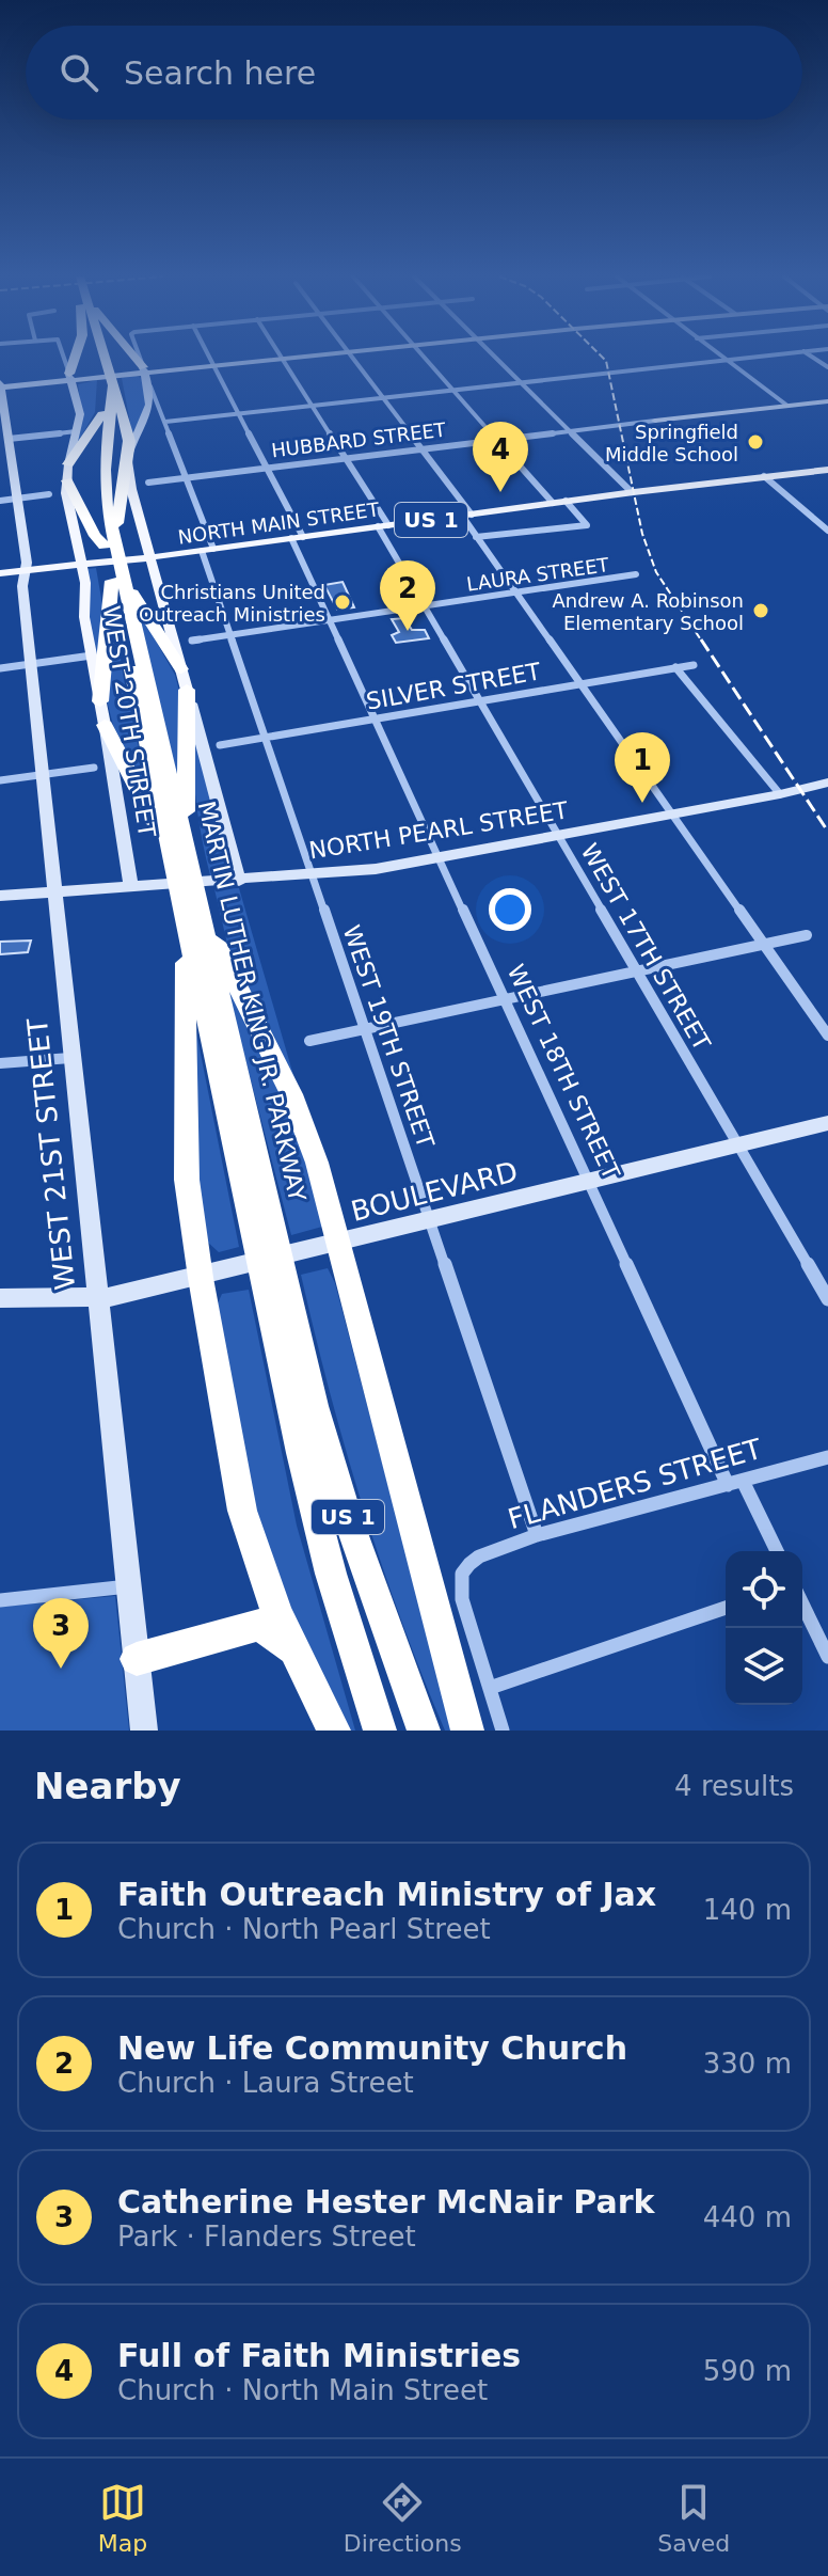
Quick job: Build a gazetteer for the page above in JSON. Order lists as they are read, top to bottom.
{
  "streets": {
    "highway": ["US 1", "MARTIN LUTHER KING JR. PARKWAY"],
    "main road": ["NORTH MAIN STREET", "WEST 20TH STREET"],
    "street": [
      "HUBBARD STREET",
      "LAURA STREET",
      "SILVER STREET",
      "NORTH PEARL STREET",
      "WEST 17TH STREET",
      "WEST 19TH STREET",
      "WEST 18TH STREET",
      "WEST 21ST STREET",
      "BOULEVARD",
      "FLANDERS STREET"
    ]
  },
  "crossings": [
    ["HUBBARD STREET", "WEST 17TH STREET"],
    ["HUBBARD STREET", "WEST 19TH STREET"],
    ["HUBBARD STREET", "WEST 18TH STREET"],
    ["US 1", "NORTH MAIN STREET"],
    ["US 1", "MARTIN LUTHER KING JR. PARKWAY"],
    ["NORTH MAIN STREET", "WEST 20TH STREET"],
    ["NORTH MAIN STREET", "WEST 17TH STREET"],
    ["NORTH MAIN STREET", "WEST 19TH STREET"],
    ["NORTH MAIN STREET", "WEST 18TH STREET"],
    ["NORTH MAIN STREET", "WEST 21ST STREET"],
    ["LAURA STREET", "WEST 17TH STREET"],
    ["LAURA STREET", "WEST 19TH STREET"],
    ["LAURA STREET", "WEST 18TH STREET"],
    ["SILVER STREET", "WEST 17TH STREET"],
    ["SILVER STREET", "WEST 19TH STREET"],
    ["SILVER STREET", "WEST 18TH STREET"],
    ["WEST 20TH STREET", "NORTH PEARL STREET"],
    ["NORTH PEARL STREET", "WEST 17TH STREET"],
    ["NORTH PEARL STREET", "WEST 19TH STREET"],
    ["NORTH PEARL STREET", "WEST 18TH STREET"],
    ["NORTH PEARL STREET", "WEST 21ST STREET"],
    ["WEST 17TH STREET", "BOULEVARD"],
    ["WEST 19TH STREET", "BOULEVARD"],
    ["WEST 19TH STREET", "FLANDERS STREET"],
    ["WEST 18TH STREET", "BOULEVARD"],
    ["WEST 18TH STREET", "FLANDERS STREET"],
    ["WEST 21ST STREET", "BOULEVARD"]
  ],
  "places": ["Springfield Middle School", "Christians United Outreach Ministries", "Andrew A. Robinson Elementary School"],
  "page": {
    "search": "Search here",
    "pins": [
      "4",
      "2",
      "1",
      "3"
    ],
    "heading": ["Nearby", "4 results"],
    "list": [
      {
        "mark": "1",
        "name": "Faith Outreach Ministry of Jax",
        "note": "Church · North Pearl Street",
        "value": "140 m"
      },
      {
        "mark": "2",
        "name": "New Life Community Church",
        "note": "Church · Laura Street",
        "value": "330 m"
      },
      {
        "mark": "3",
        "name": "Catherine Hester McNair Park",
        "note": "Park · Flanders Street",
        "value": "440 m"
      },
      {
        "mark": "4",
        "name": "Full of Faith Ministries",
        "note": "Church · North Main Street",
        "value": "590 m"
      }
    ],
    "nav": ["Map", "Directions", "Saved"]
  }
}
